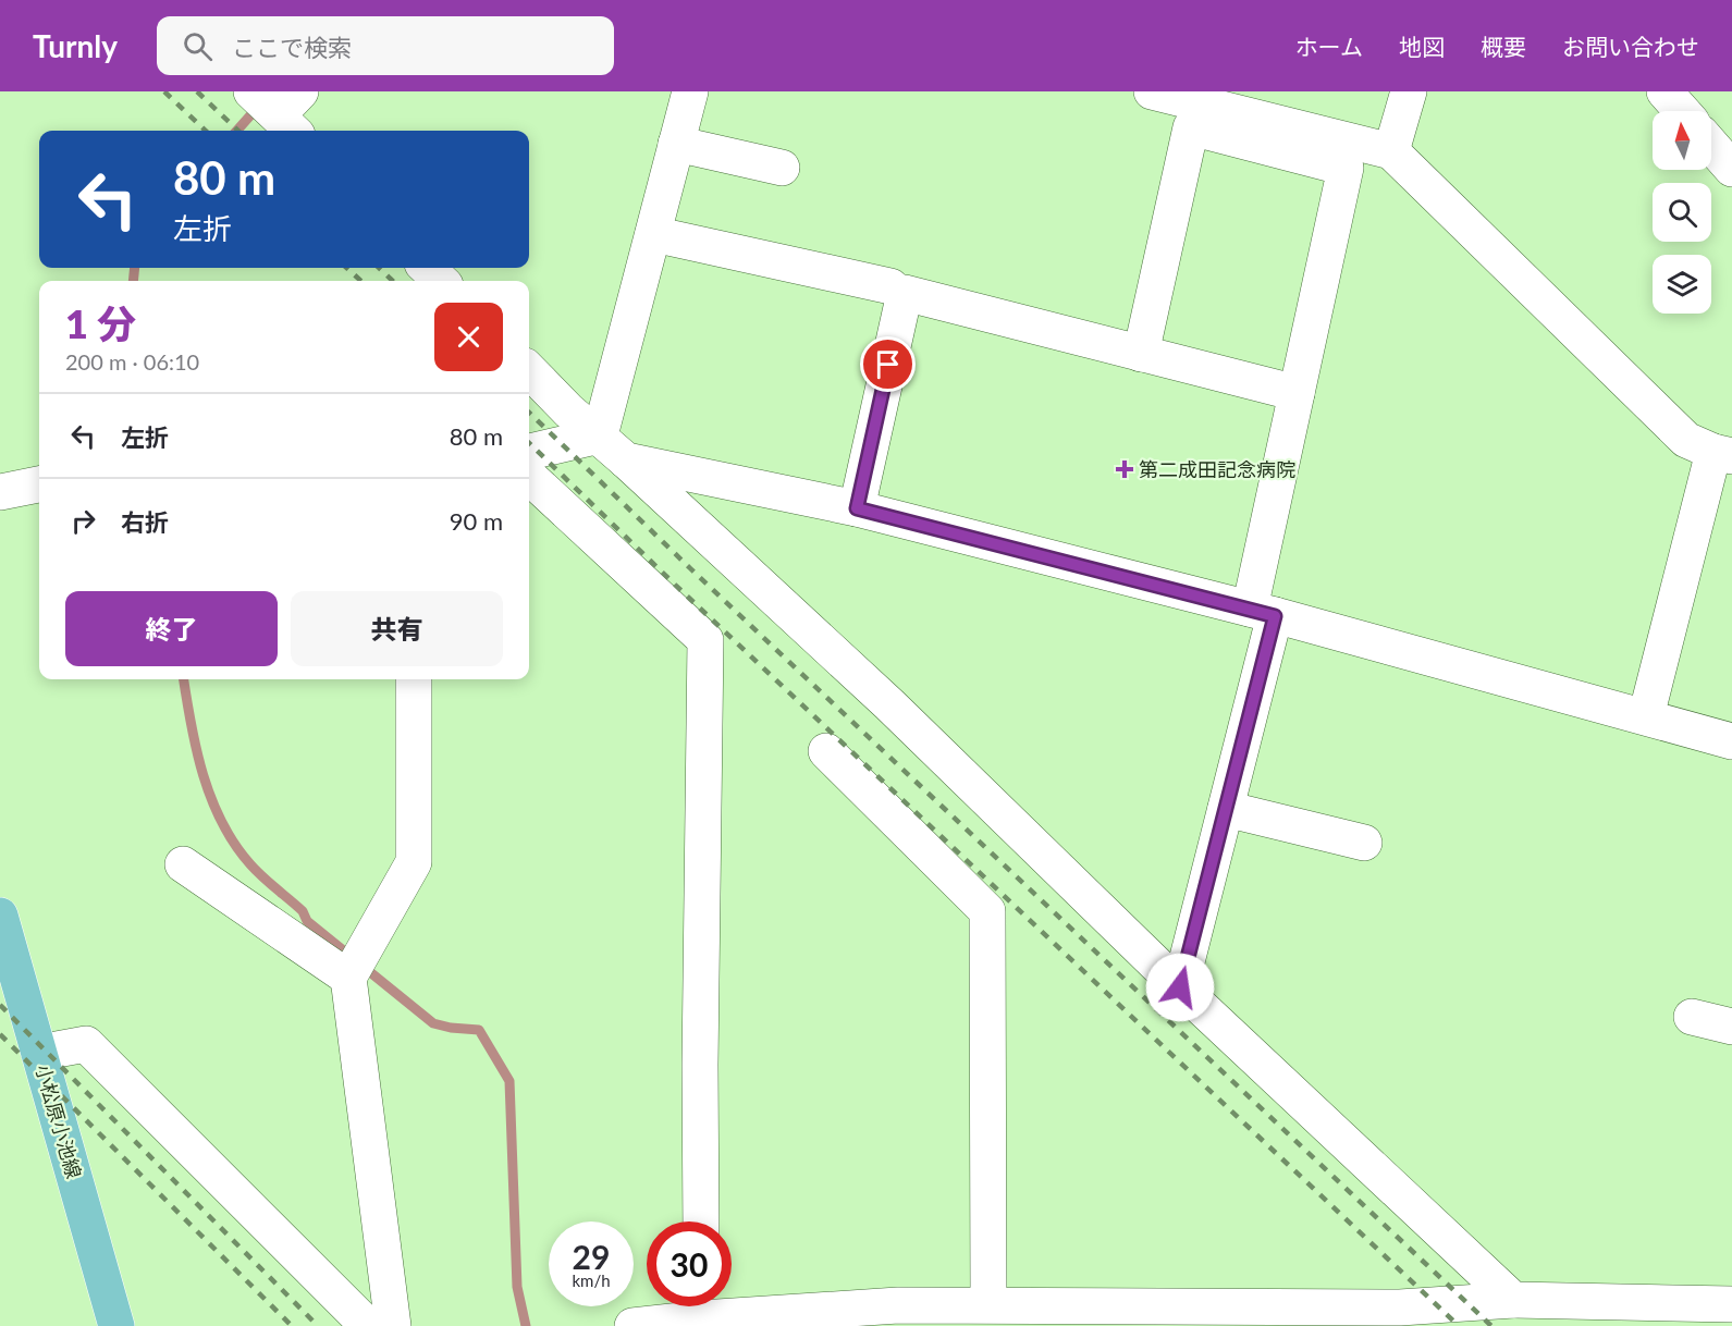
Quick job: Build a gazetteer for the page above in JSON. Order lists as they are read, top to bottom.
{
  "streets": {
    "main road": ["小松原小池線"]
  },
  "places": {
    "health": ["第二成田記念病院"]
  },
  "north": "top",
  "page": {
    "header": "Turnly",
    "search": "ここで検索",
    "nav": [
      "ホーム",
      "地図",
      "概要",
      "お問い合わせ"
    ],
    "turn": ["80 m", "左折"],
    "heading": ["1 分", "200 m · 06:10"],
    "list": [
      {
        "name": "左折",
        "value": "80 m"
      },
      {
        "name": "右折",
        "value": "90 m"
      }
    ],
    "buttons": ["終了", "共有"],
    "speed": "29 km/h",
    "limit": "30"
  }
}
